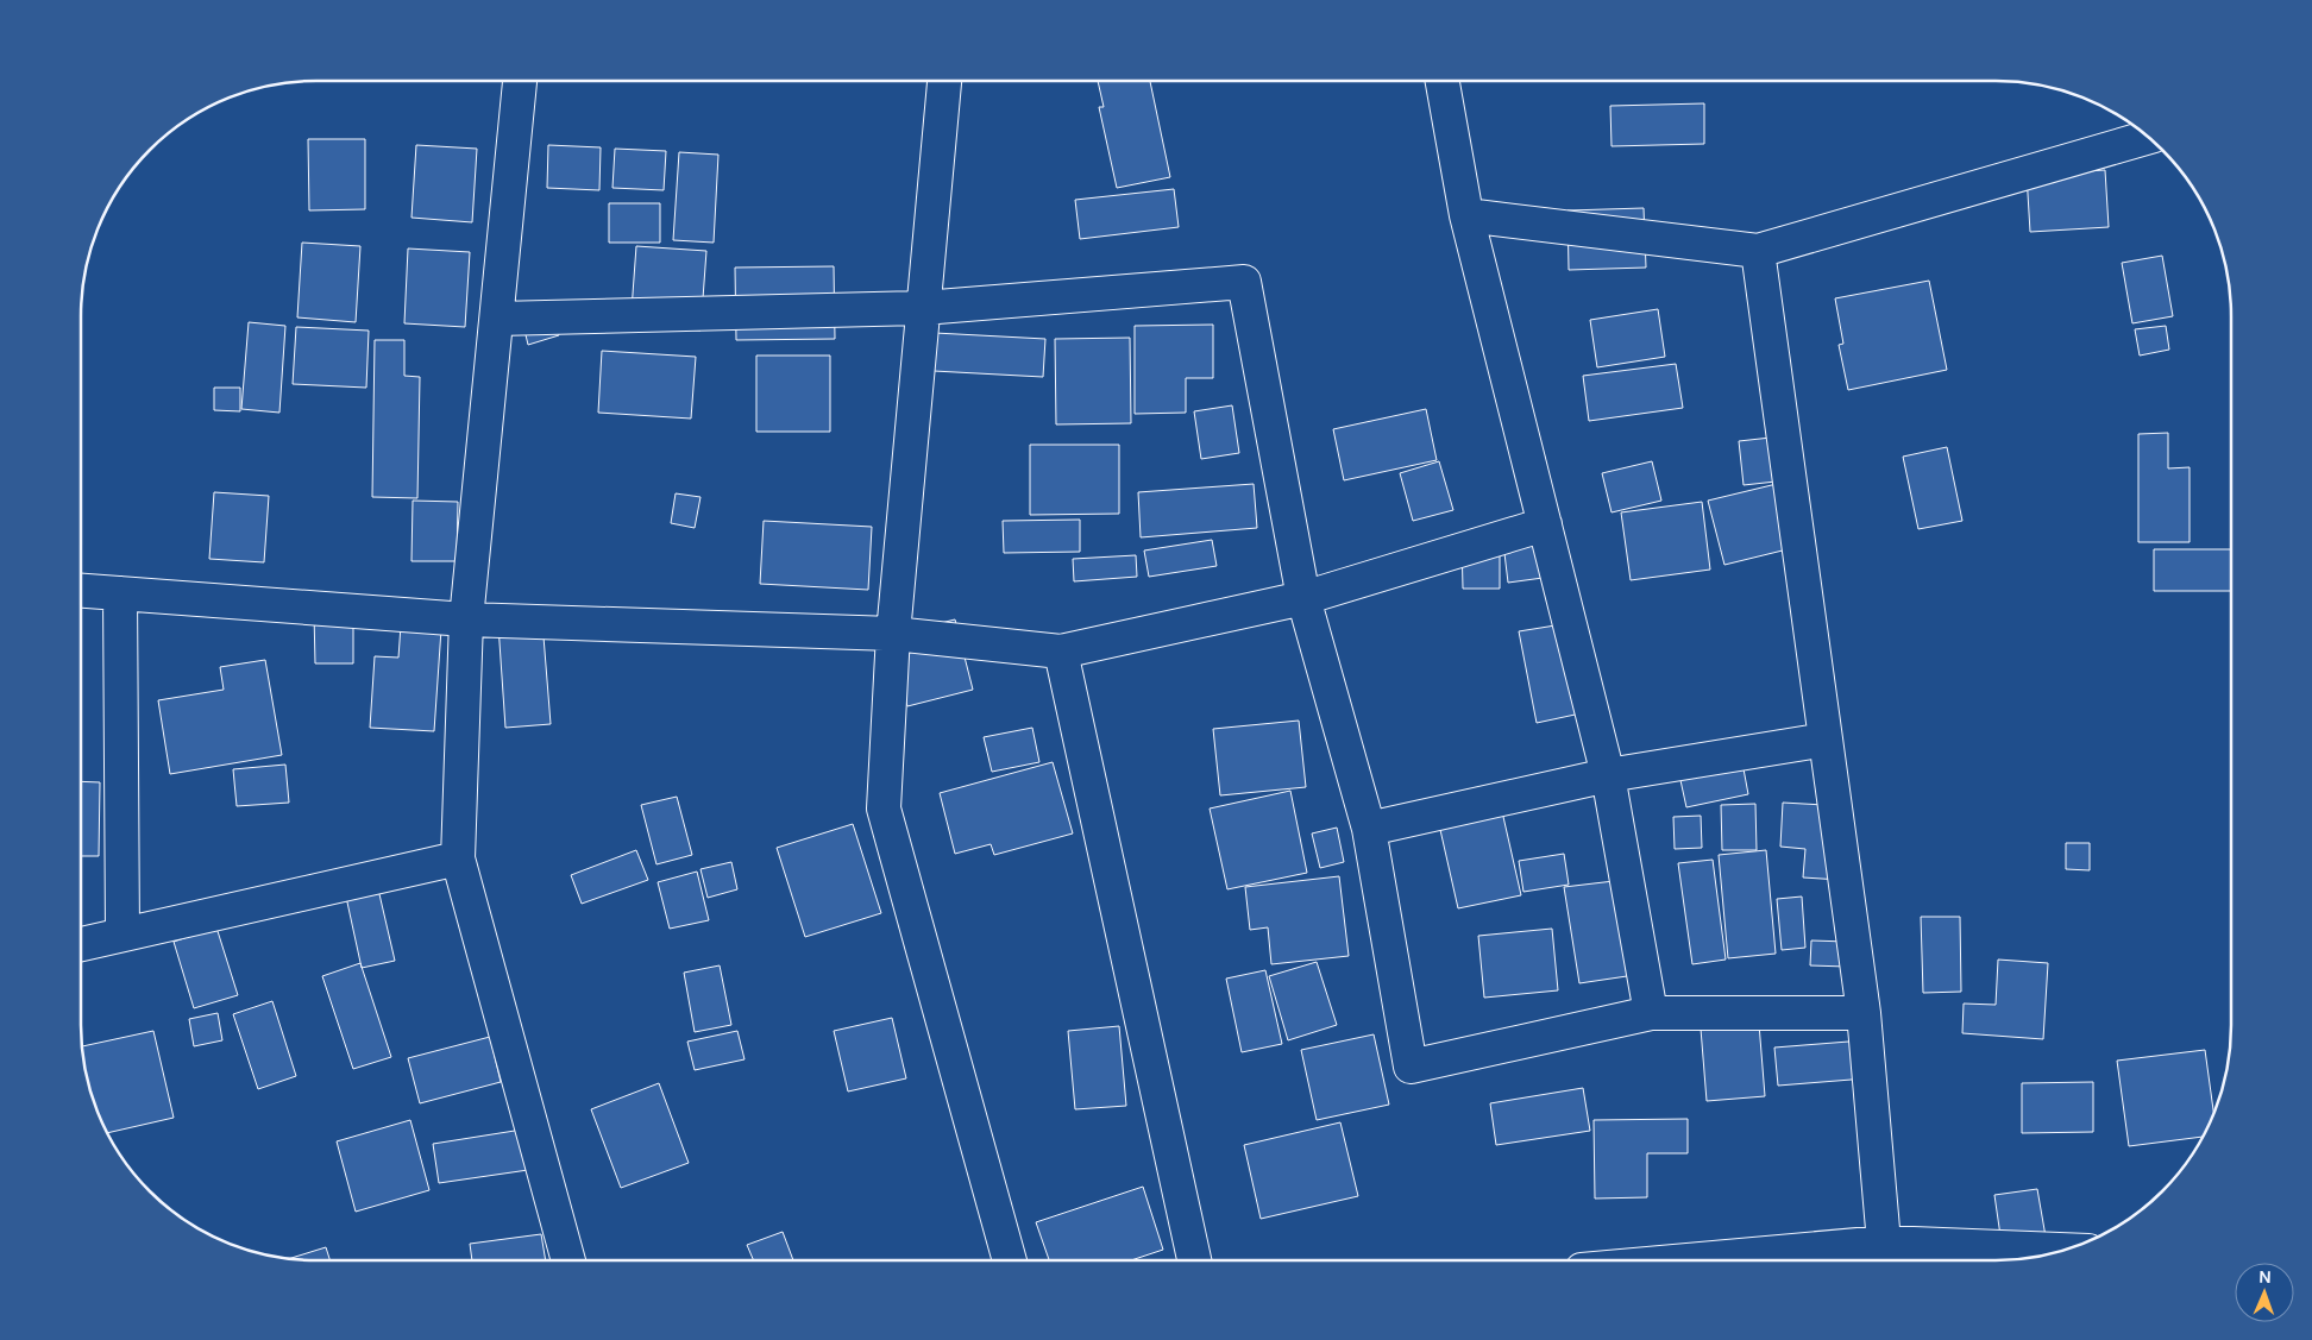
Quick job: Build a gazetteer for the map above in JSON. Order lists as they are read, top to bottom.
{
  "north": "top"
}
